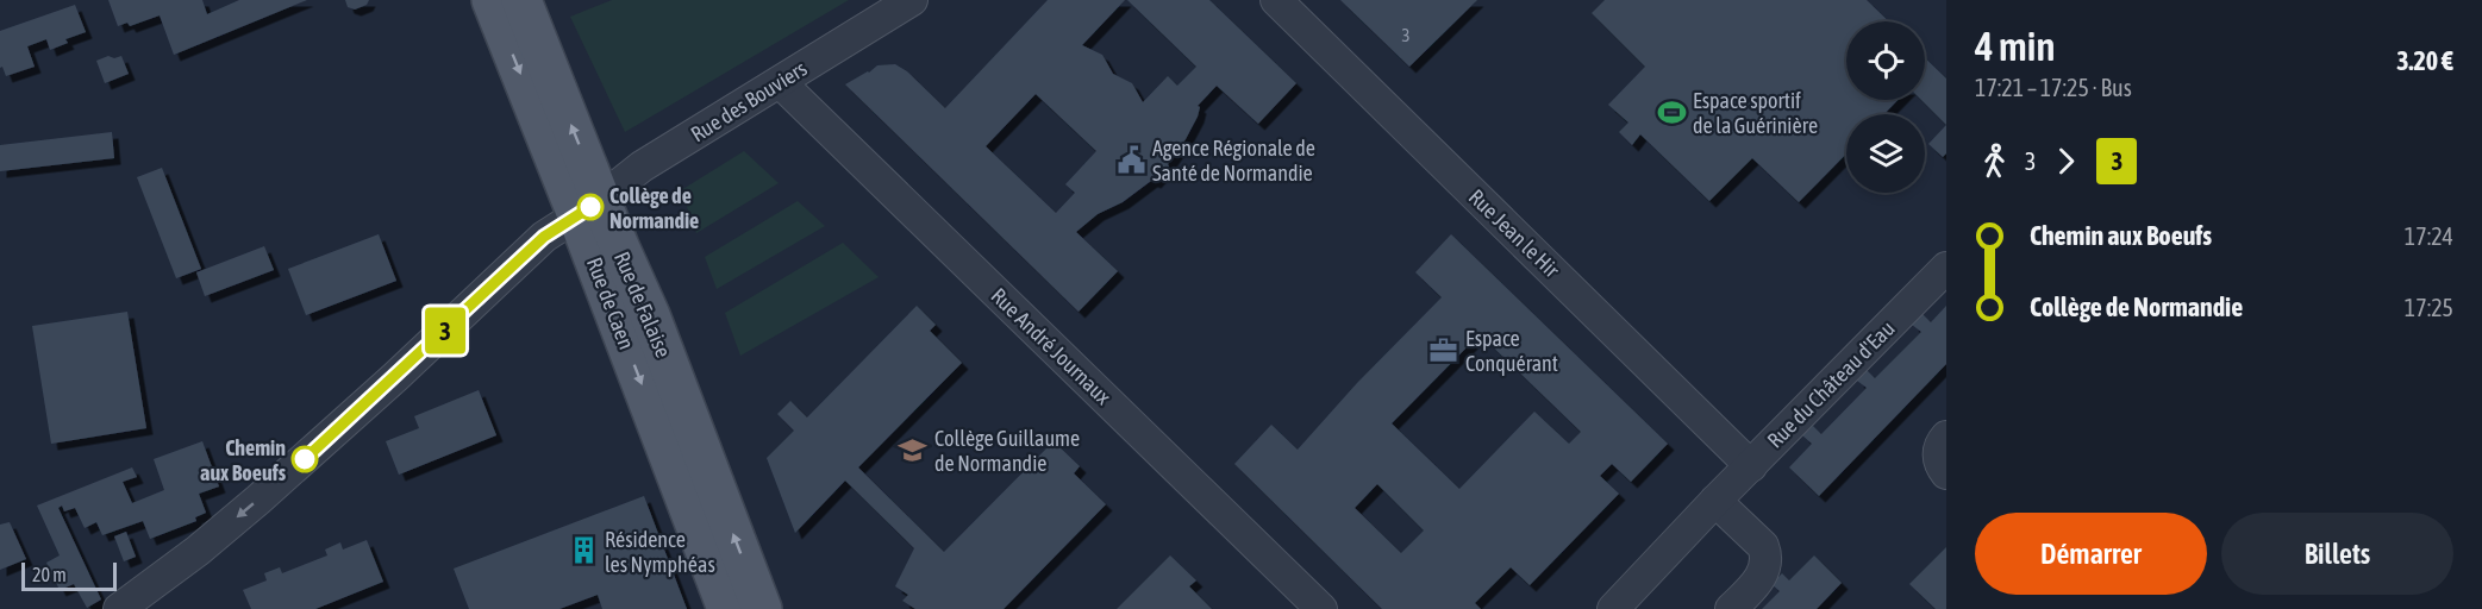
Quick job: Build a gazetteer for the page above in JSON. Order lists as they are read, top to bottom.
{
  "streets": {
    "main road": ["Rue de Caen", "Rue de Falaise"],
    "street": [
      "Rue des Bouviers",
      "Rue Jean le Hir",
      "Rue André Journaux",
      "Rue du Château d'Eau"
    ]
  },
  "crossings": [
    ["Rue des Bouviers", "Rue de Caen"],
    ["Rue des Bouviers", "Rue de Falaise"],
    ["Rue des Bouviers", "Rue André Journaux"],
    ["Rue Jean le Hir", "Rue du Château d'Eau"],
    ["Rue de Caen", "Rue de Falaise"]
  ],
  "one_way": ["Rue des Bouviers", "Rue de Caen", "Rue de Falaise"],
  "places": {
    "sports": ["Espace sportif de la Guérinière"],
    "public building": ["Agence Régionale de Santé de Normandie"],
    "other": ["Collège de Normandie", "Chemin aux Boeufs"],
    "office": ["Espace Conquérant"],
    "school or university": ["Collège Guillaume de Normandie"],
    "building": ["Résidence les Nymphéas"]
  },
  "lines": ["bus line 3"],
  "house_numbers": ["3"],
  "scale_bar": "20 m",
  "page": {
    "on_map": "3",
    "heading": ["4 min", "17:21 – 17:25 · Bus", "3.20 €"],
    "legs": ["3", "3"],
    "list": [
      {
        "name": "Chemin aux Boeufs",
        "value": "17:24"
      },
      {
        "name": "Collège de Normandie",
        "value": "17:25"
      }
    ],
    "buttons": ["Démarrer", "Billets"],
    "scale": "20 m"
  }
}
